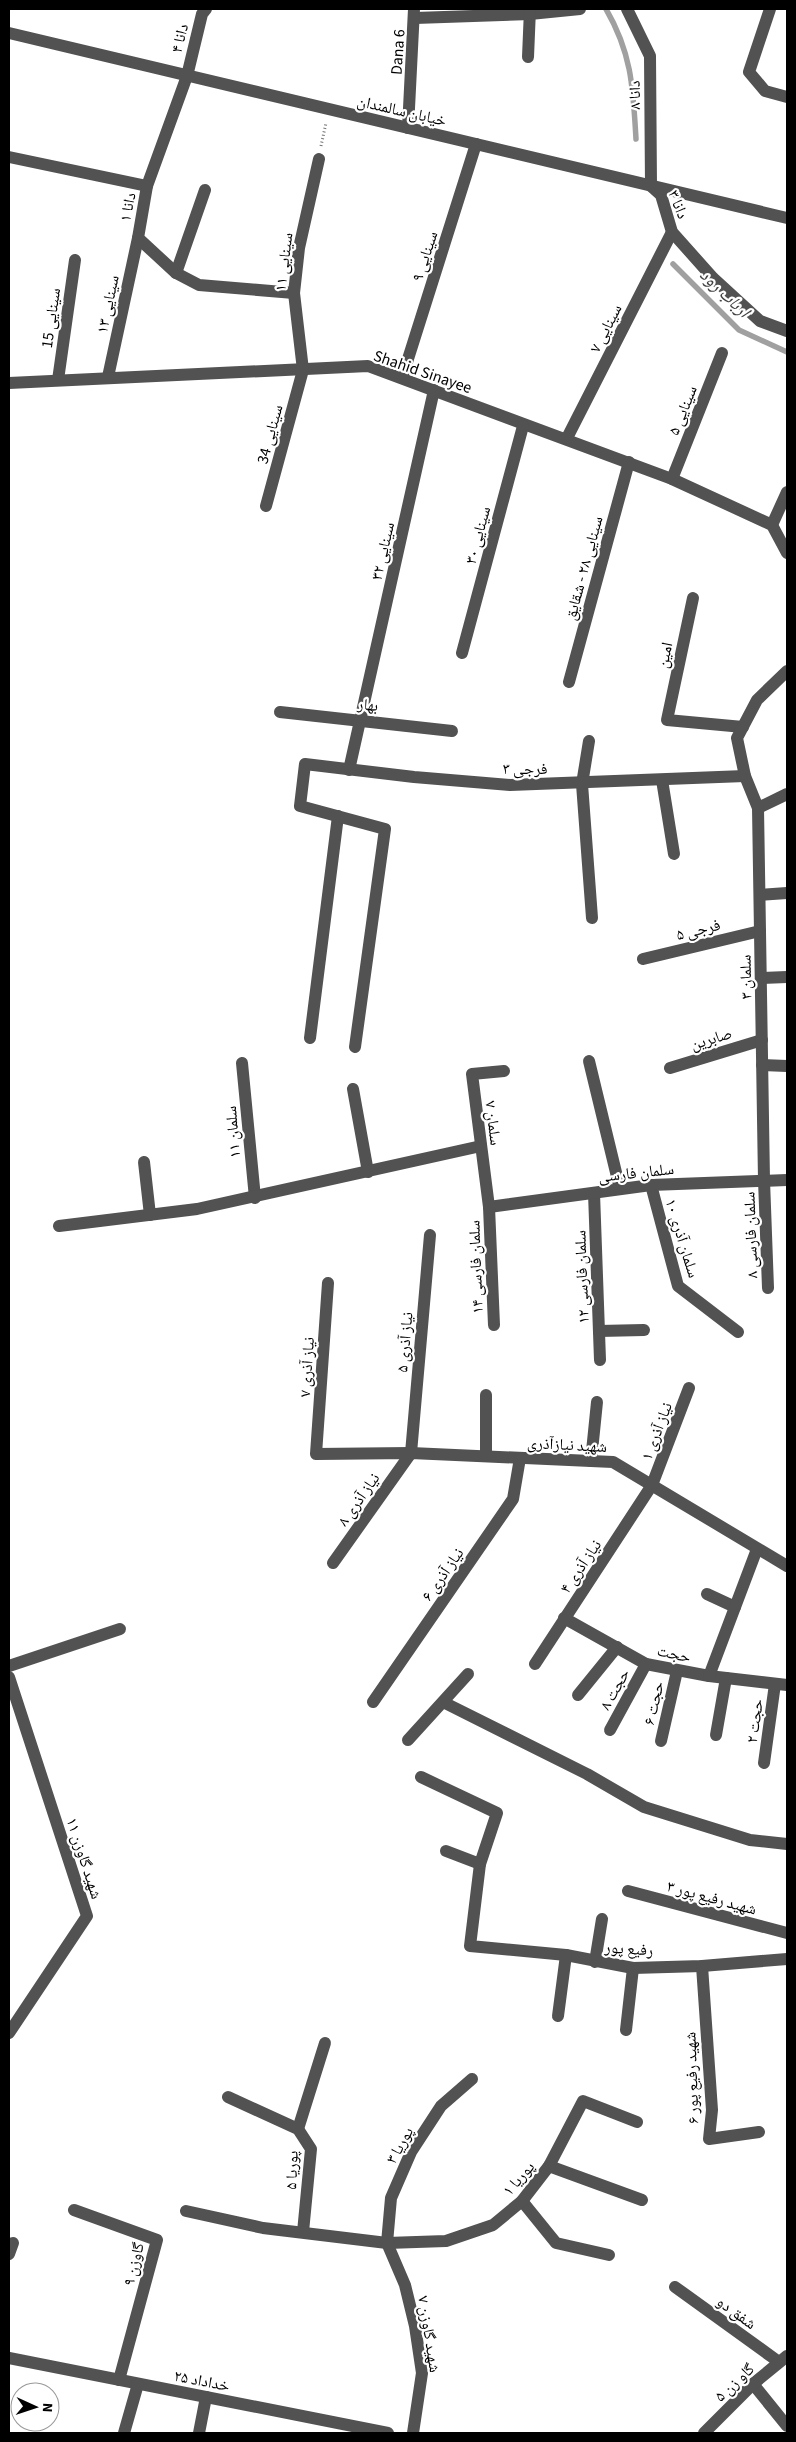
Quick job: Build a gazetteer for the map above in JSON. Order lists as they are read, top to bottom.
{
  "streets": {
    "street": [
      "دانا ۴",
      "Dana 6",
      "دانا ۸",
      "خیابان سالمندان",
      "دانا ۳",
      "دانا ۱",
      "سینایی ۹",
      "سینایی ۱۱",
      "سینایی ۱۳",
      "سینایی 15",
      "سینایی ۷",
      "Shahid Sinayee",
      "سینایی ۵",
      "سینایی 34",
      "سینایی ۳۰",
      "سینایی ۳۲",
      "سینایی ۲۸ - شقایق",
      "امین",
      "بهار",
      "فرجی ۳",
      "فرجی ۵",
      "سلمان ۳",
      "صابرین",
      "سلمان ۷",
      "سلمان ۱۱",
      "سلمان فارسی",
      "سلمان فارسی ۸",
      "سلمان آذری ۱۰",
      "سلمان فارسی ۱۴",
      "سلمان فارسی ۱۲",
      "نیاز آذری ۵",
      "نیاز آذری ۷",
      "نیاز آذری ۱",
      "شهید نیازآذری",
      "نیاز آذری ۸",
      "نیاز آذری ۴",
      "نیاز آذری ۶",
      "حجت",
      "حجت ۸",
      "حجت ۶",
      "حجت ۲",
      "شهید گاوزن ۱۱",
      "شهید رفیع پور ۳",
      "رفیع پور",
      "شهید رفیع پور ۶",
      "پوریا ۳",
      "پوریا ۵",
      "پوریا ۱",
      "گاوزن ۹",
      "شفق دو",
      "شهید گاوزن ۷",
      "خداداد ۲۵",
      "گاو زن ۵"
    ]
  },
  "crossings": [
    ["دانا ۴", "خیابان سالمندان"],
    ["دانا ۴", "دانا ۱"],
    ["Dana 6", "خیابان سالمندان"],
    ["دانا ۸", "خیابان سالمندان"],
    ["دانا ۸", "دانا ۳"],
    ["خیابان سالمندان", "دانا ۳"],
    ["خیابان سالمندان", "دانا ۱"],
    ["خیابان سالمندان", "سینایی ۹"],
    ["دانا ۳", "سینایی ۷"],
    ["دانا ۱", "سینایی ۱۱"],
    ["دانا ۱", "سینایی ۱۳"],
    ["سینایی ۹", "Shahid Sinayee"],
    ["سینایی ۱۱", "Shahid Sinayee"],
    ["سینایی ۱۱", "سینایی 34"],
    ["سینایی ۱۳", "Shahid Sinayee"],
    ["سینایی 15", "Shahid Sinayee"],
    ["سینایی ۷", "Shahid Sinayee"],
    ["Shahid Sinayee", "سینایی ۵"],
    ["Shahid Sinayee", "سینایی 34"],
    ["Shahid Sinayee", "سینایی ۳۰"],
    ["Shahid Sinayee", "سینایی ۳۲"],
    ["Shahid Sinayee", "سینایی ۲۸ - شقایق"],
    ["سینایی ۳۲", "بهار"],
    ["سینایی ۳۲", "فرجی ۳"],
    ["امین", "سلمان ۳"],
    ["فرجی ۳", "سلمان ۳"],
    ["فرجی ۵", "سلمان ۳"],
    ["سلمان ۳", "صابرین"],
    ["سلمان ۳", "سلمان فارسی"],
    ["سلمان ۳", "سلمان فارسی ۸"],
    ["سلمان ۷", "سلمان فارسی"],
    ["سلمان ۷", "سلمان فارسی ۱۴"],
    ["سلمان فارسی", "سلمان فارسی ۸"],
    ["سلمان فارسی", "سلمان آذری ۱۰"],
    ["سلمان فارسی", "سلمان فارسی ۱۴"],
    ["سلمان فارسی", "سلمان فارسی ۱۲"],
    ["نیاز آذری ۵", "شهید نیازآذری"],
    ["نیاز آذری ۵", "نیاز آذری ۸"],
    ["نیاز آذری ۷", "شهید نیازآذری"],
    ["نیاز آذری ۱", "شهید نیازآذری"],
    ["نیاز آذری ۱", "نیاز آذری ۴"],
    ["شهید نیازآذری", "نیاز آذری ۸"],
    ["شهید نیازآذری", "نیاز آذری ۴"],
    ["شهید نیازآذری", "نیاز آذری ۶"],
    ["نیاز آذری ۴", "حجت"],
    ["حجت", "حجت ۸"],
    ["حجت", "حجت ۶"],
    ["حجت", "حجت ۲"],
    ["رفیع پور", "شهید رفیع پور ۶"],
    ["پوریا ۳", "پوریا ۱"],
    ["پوریا ۳", "شهید گاوزن ۷"],
    ["پوریا ۵", "پوریا ۱"],
    ["پوریا ۱", "شهید گاوزن ۷"],
    ["گاوزن ۹", "خداداد ۲۵"],
    ["شفق دو", "گاو زن ۵"]
  ],
  "water": ["ارباب رود"],
  "north": "right"
}
